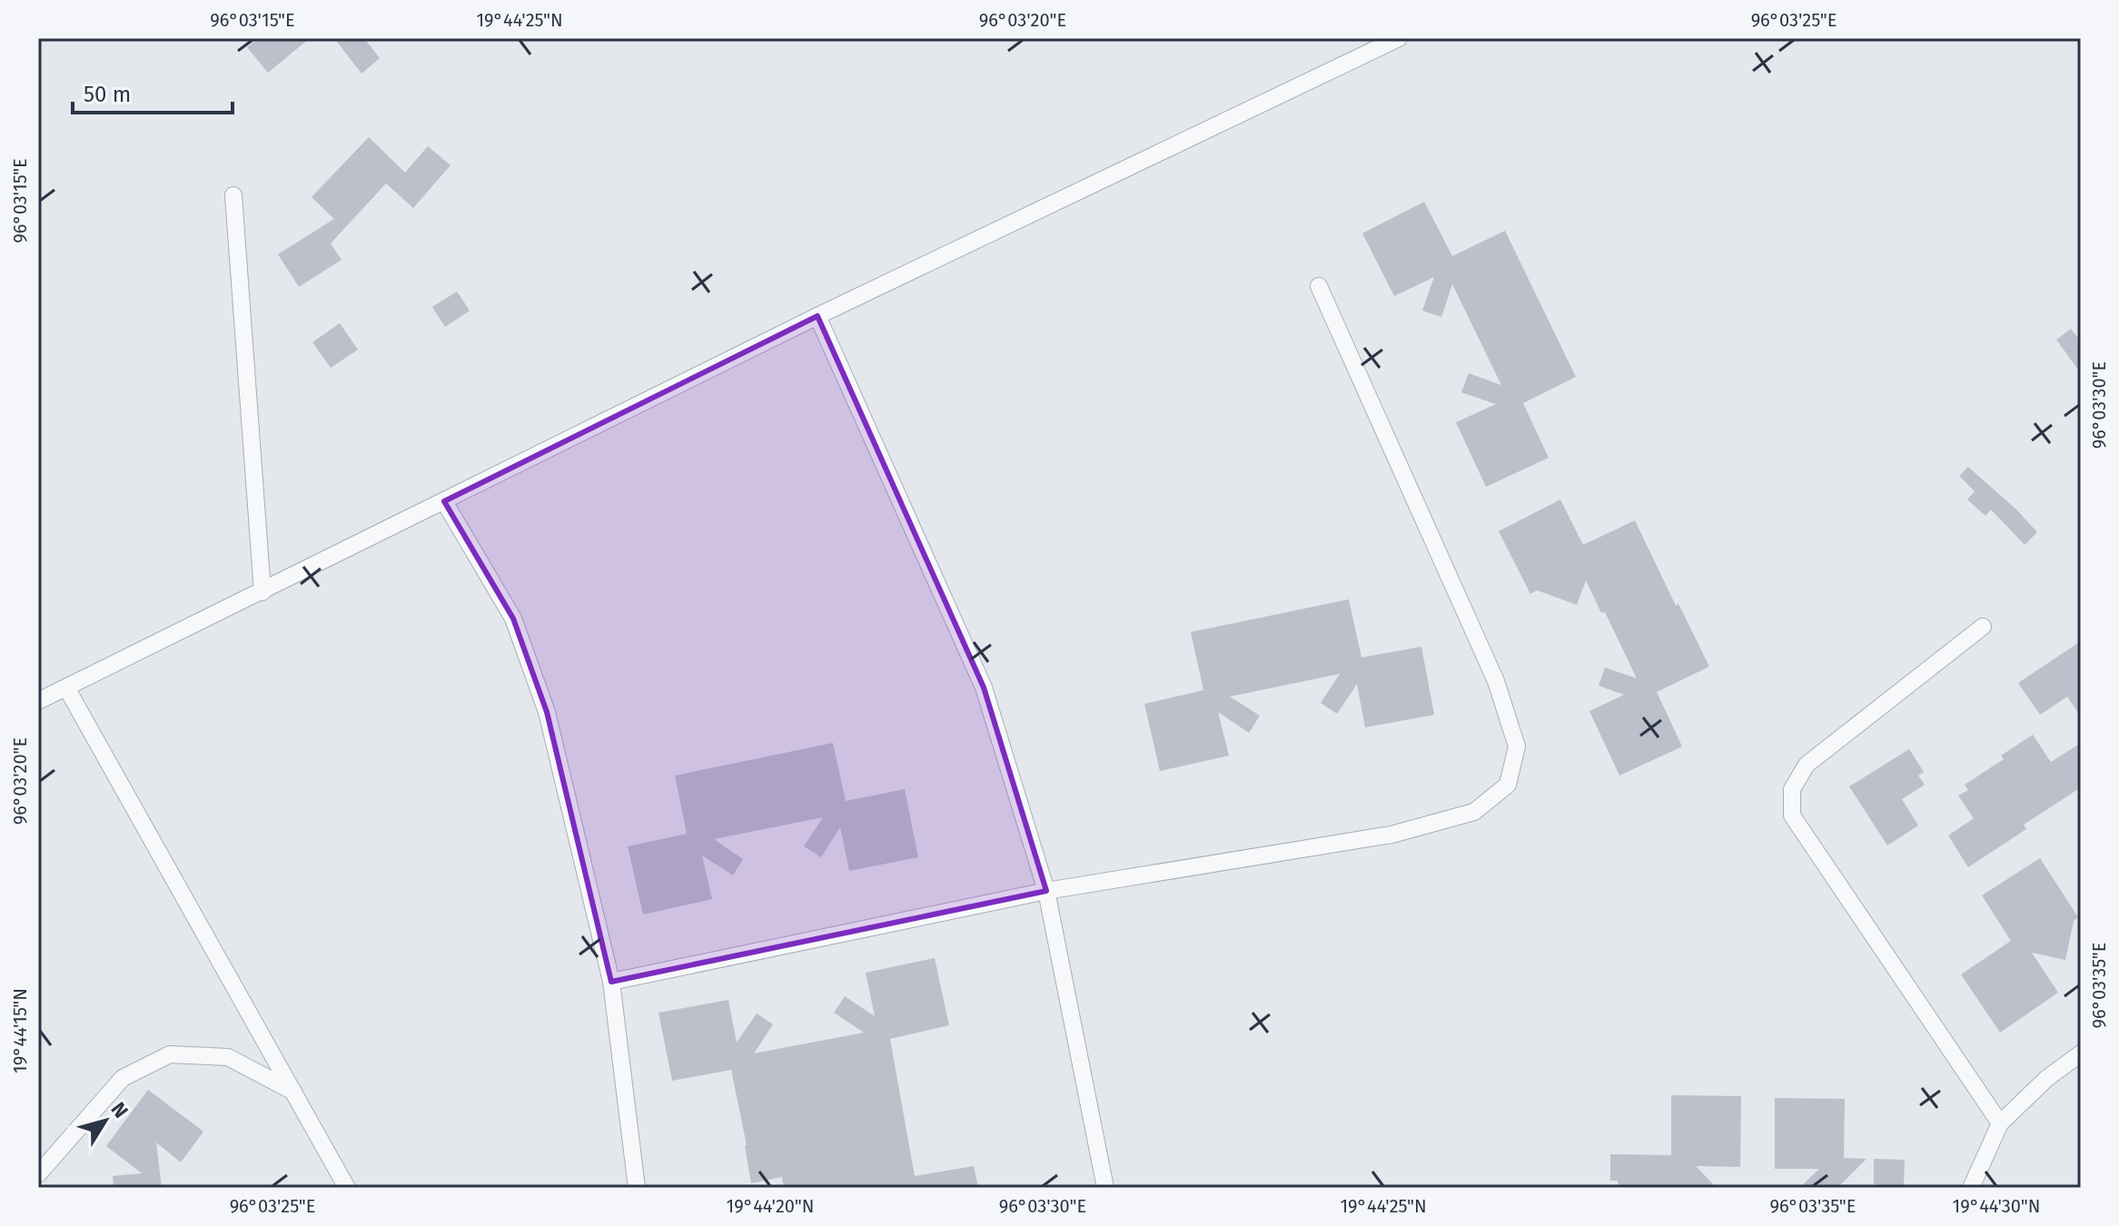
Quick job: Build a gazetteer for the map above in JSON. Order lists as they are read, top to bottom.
{
  "scale_bar": "50 m",
  "north": "top right",
  "coordinates": [
    "96°03'15\"E",
    "19°44'25\"N",
    "96°03'20\"E",
    "96°03'25\"E",
    "96°03'30\"E",
    "96°03'35\"E",
    "19°44'15\"N",
    "19°44'20\"N",
    "19°44'30\"N"
  ]
}
